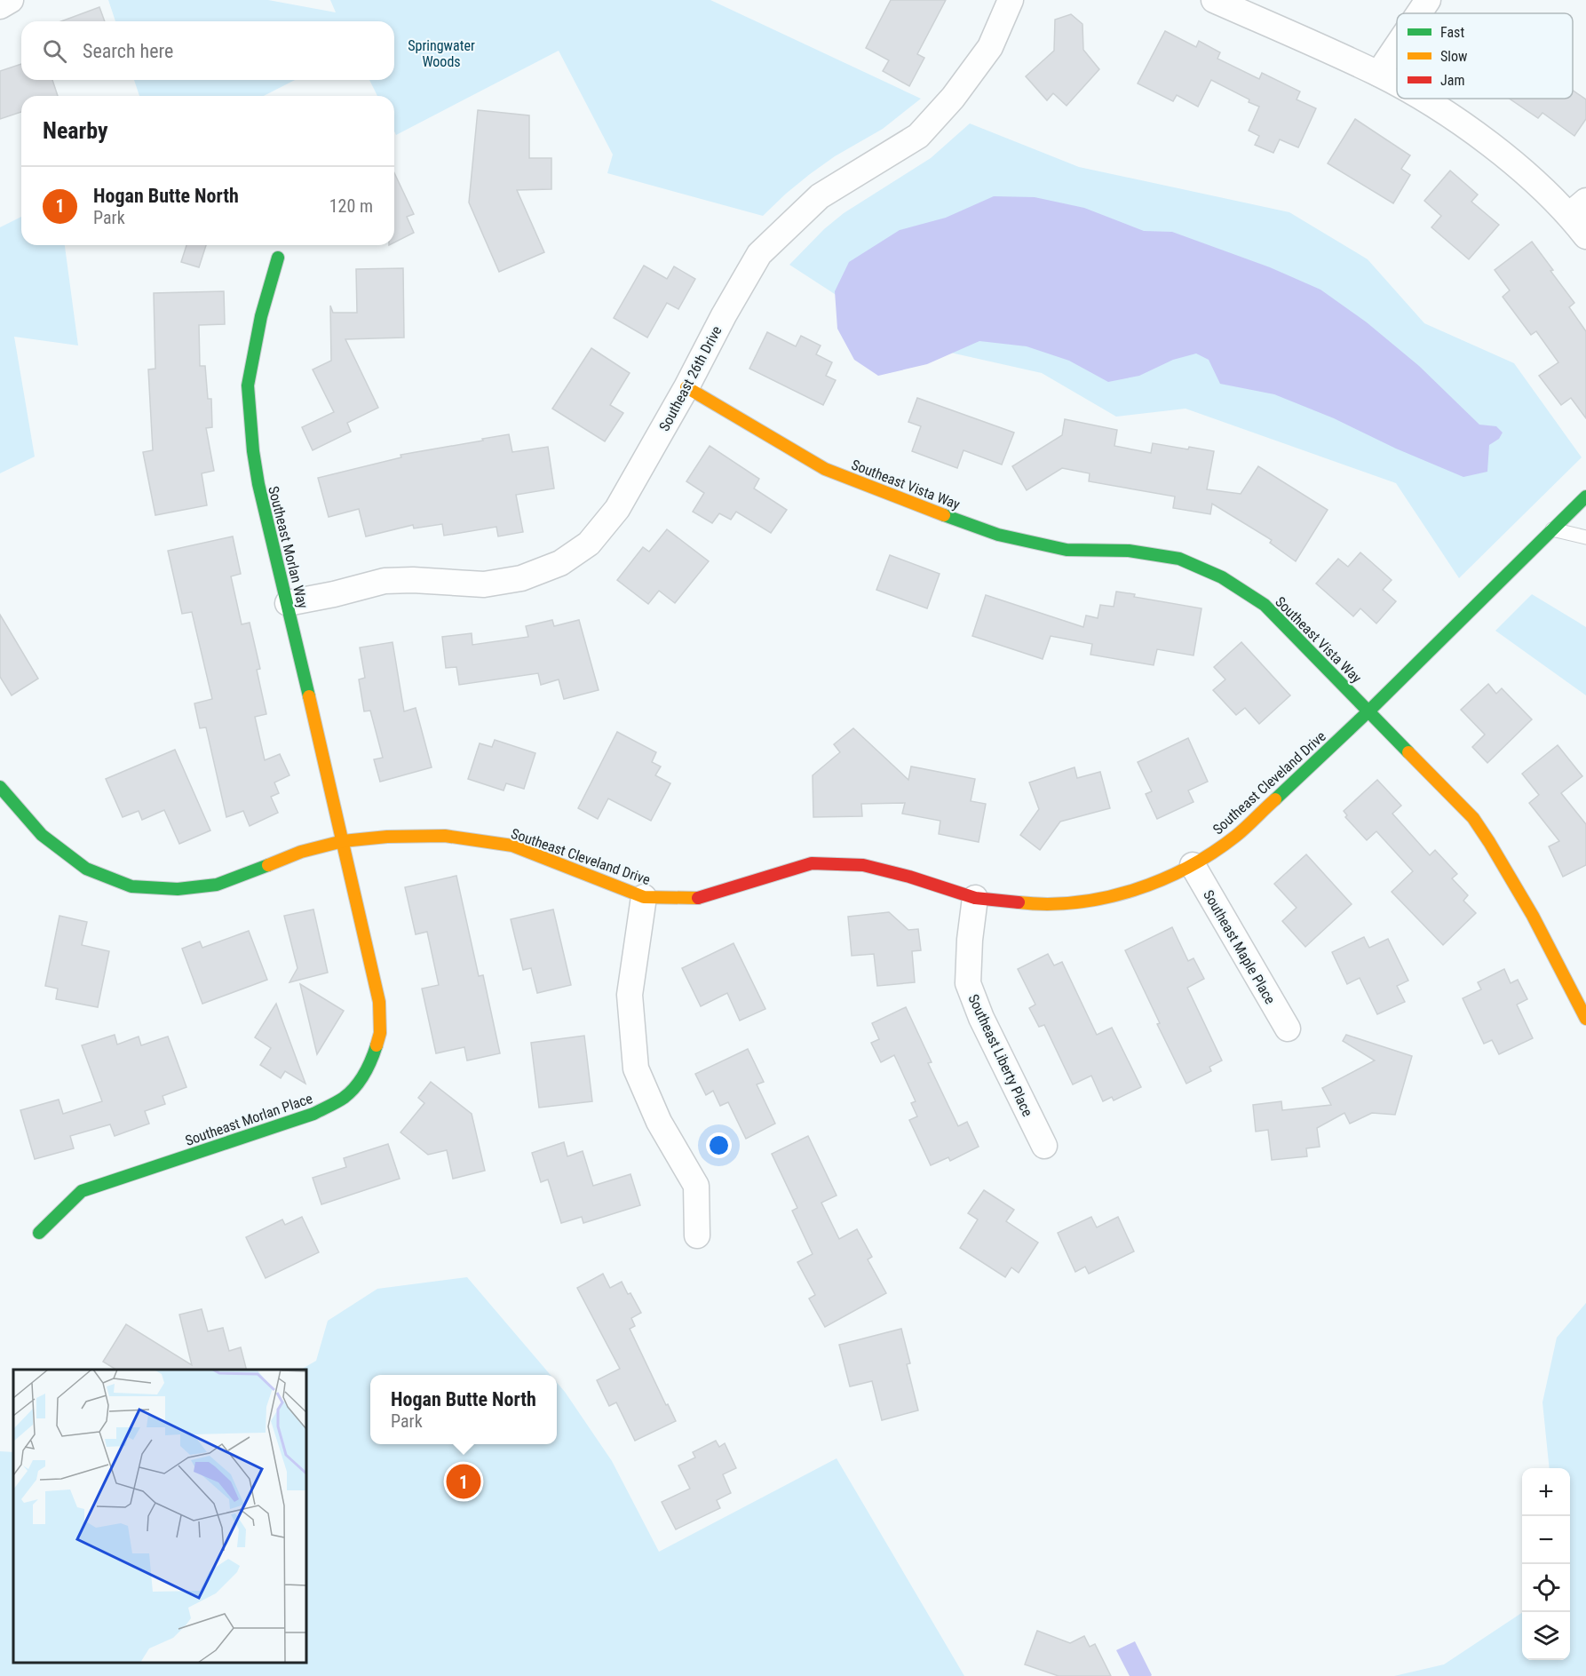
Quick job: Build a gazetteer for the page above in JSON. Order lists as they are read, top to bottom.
{
  "streets": {
    "street": [
      "Southeast 26th Drive",
      "Southeast Vista Way",
      "Southeast Morlan Way",
      "Southeast Cleveland Drive",
      "Southeast Maple Place",
      "Southeast Liberty Place",
      "Southeast Morlan Place"
    ]
  },
  "crossings": [
    ["Southeast 26th Drive", "Southeast Vista Way"],
    ["Southeast 26th Drive", "Southeast Morlan Way"],
    ["Southeast Vista Way", "Southeast Cleveland Drive"],
    ["Southeast Morlan Way", "Southeast Cleveland Drive"],
    ["Southeast Morlan Way", "Southeast Morlan Place"],
    ["Southeast Cleveland Drive", "Southeast Maple Place"],
    ["Southeast Cleveland Drive", "Southeast Liberty Place"],
    ["Southeast Cleveland Drive", "Southeast Morlan Place"]
  ],
  "parks": ["Springwater Woods"],
  "legend": ["Fast", "Slow", "Jam"],
  "page": {
    "search": "Search here",
    "heading": "Nearby",
    "list": [
      {
        "mark": "1",
        "name": "Hogan Butte North",
        "note": "Park",
        "value": "120 m"
      }
    ],
    "popup": ["Hogan Butte North", "Park"],
    "pins": "1",
    "map_buttons": ["+", "−"]
  }
}
